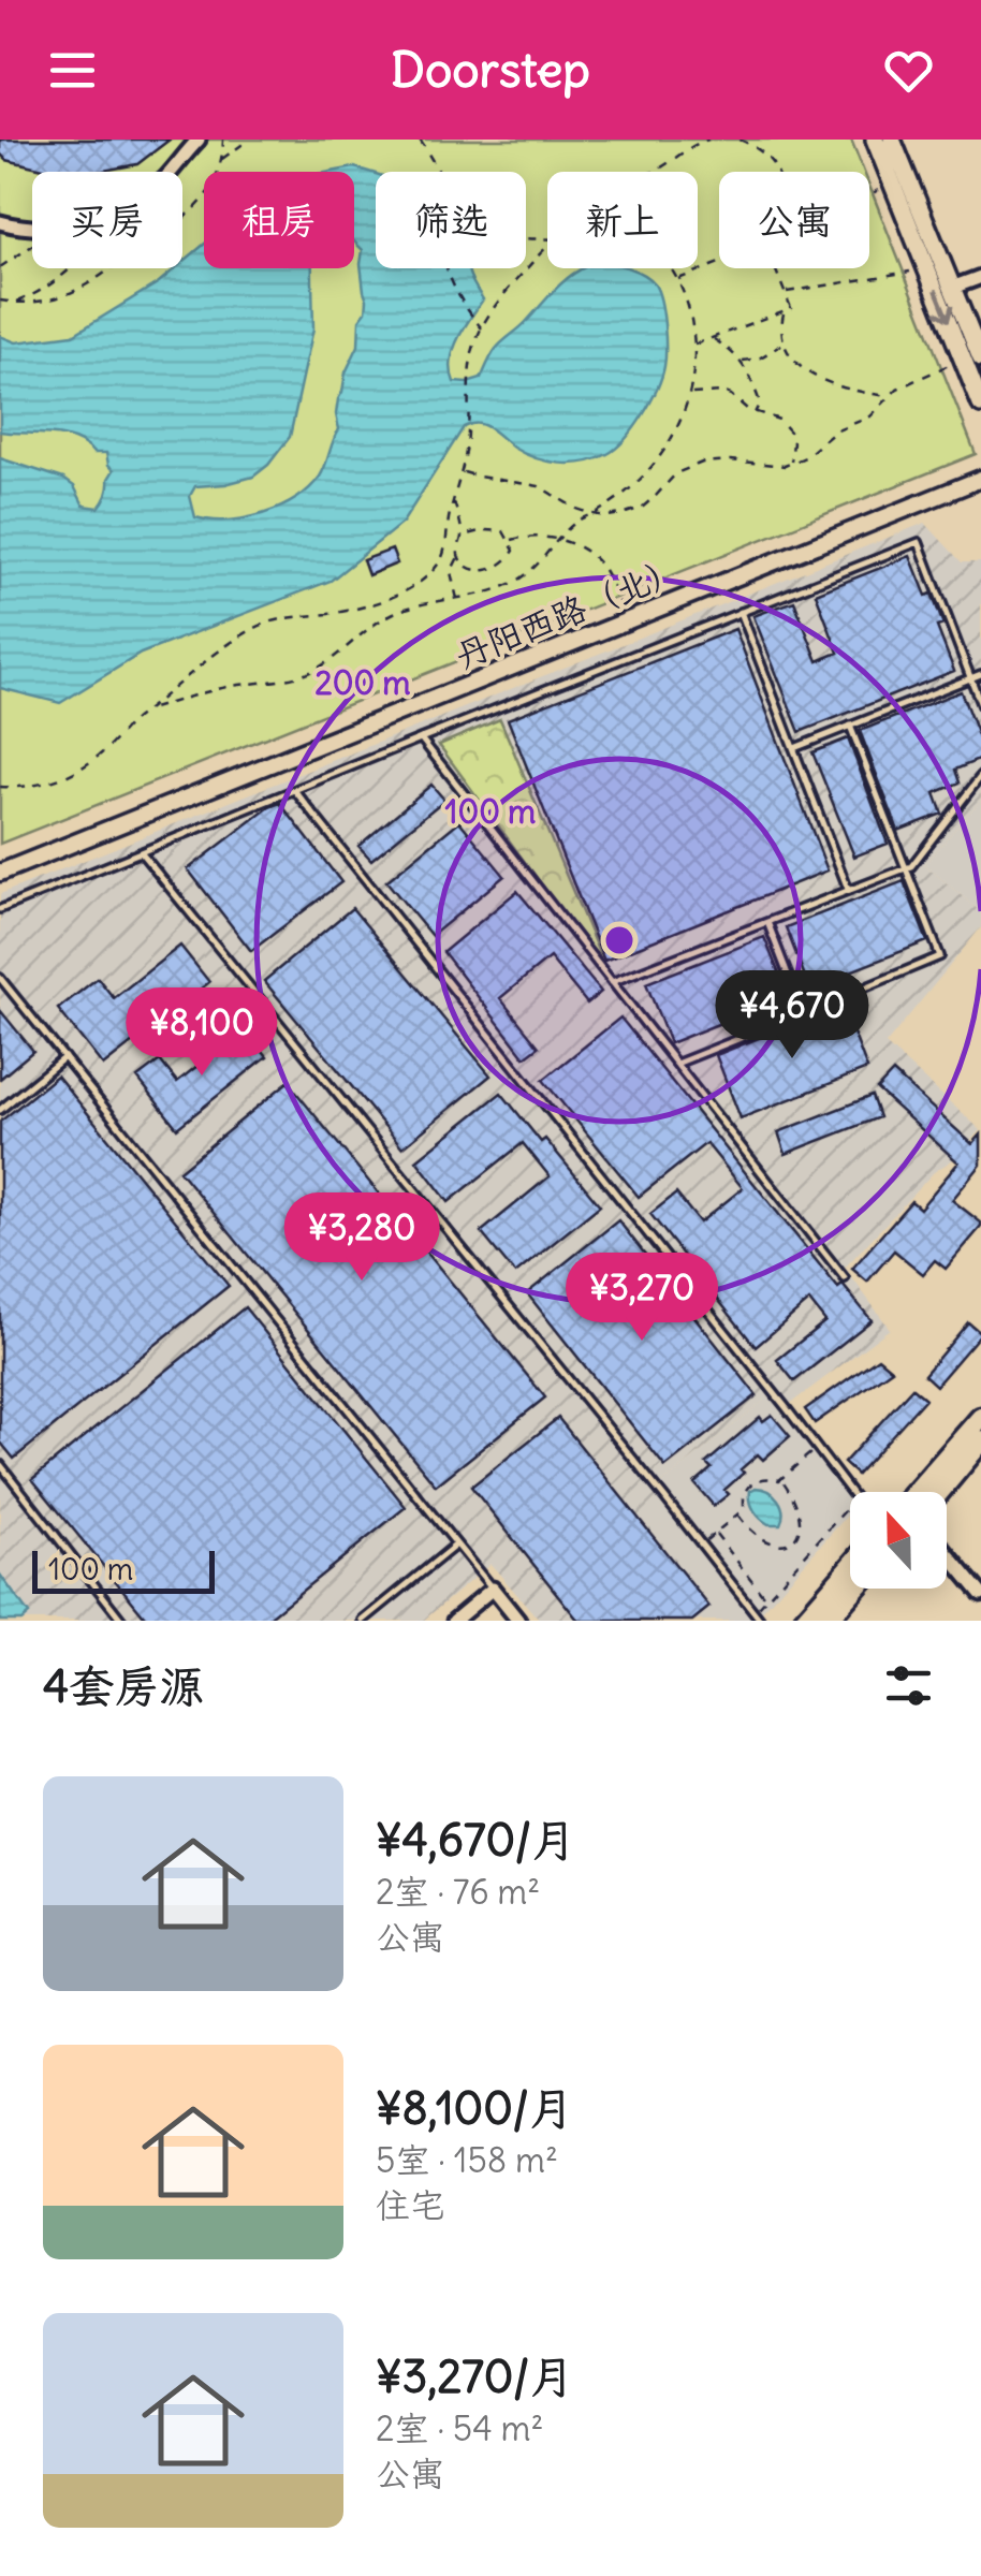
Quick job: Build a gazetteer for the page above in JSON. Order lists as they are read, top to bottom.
{
  "streets": {
    "street": ["丹阳西路（北）"]
  },
  "scale_bar": "100 m",
  "north": "top",
  "page": {
    "header": "Doorstep",
    "chip": [
      "买房",
      "租房",
      "筛选",
      "新上",
      "公寓"
    ],
    "price": [
      "¥4,670",
      "¥8,100",
      "¥3,280",
      "¥3,270"
    ],
    "scale": "100 m",
    "heading": "4套房源",
    "list": [
      {
        "name": "¥4,670/月",
        "note": "2室 · 76 m² · 公寓"
      },
      {
        "name": "¥8,100/月",
        "note": "5室 · 158 m² · 住宅"
      },
      {
        "name": "¥3,270/月",
        "note": "2室 · 54 m² · 公寓"
      }
    ]
  },
  "rings": ["200 m", "100 m"]
}
